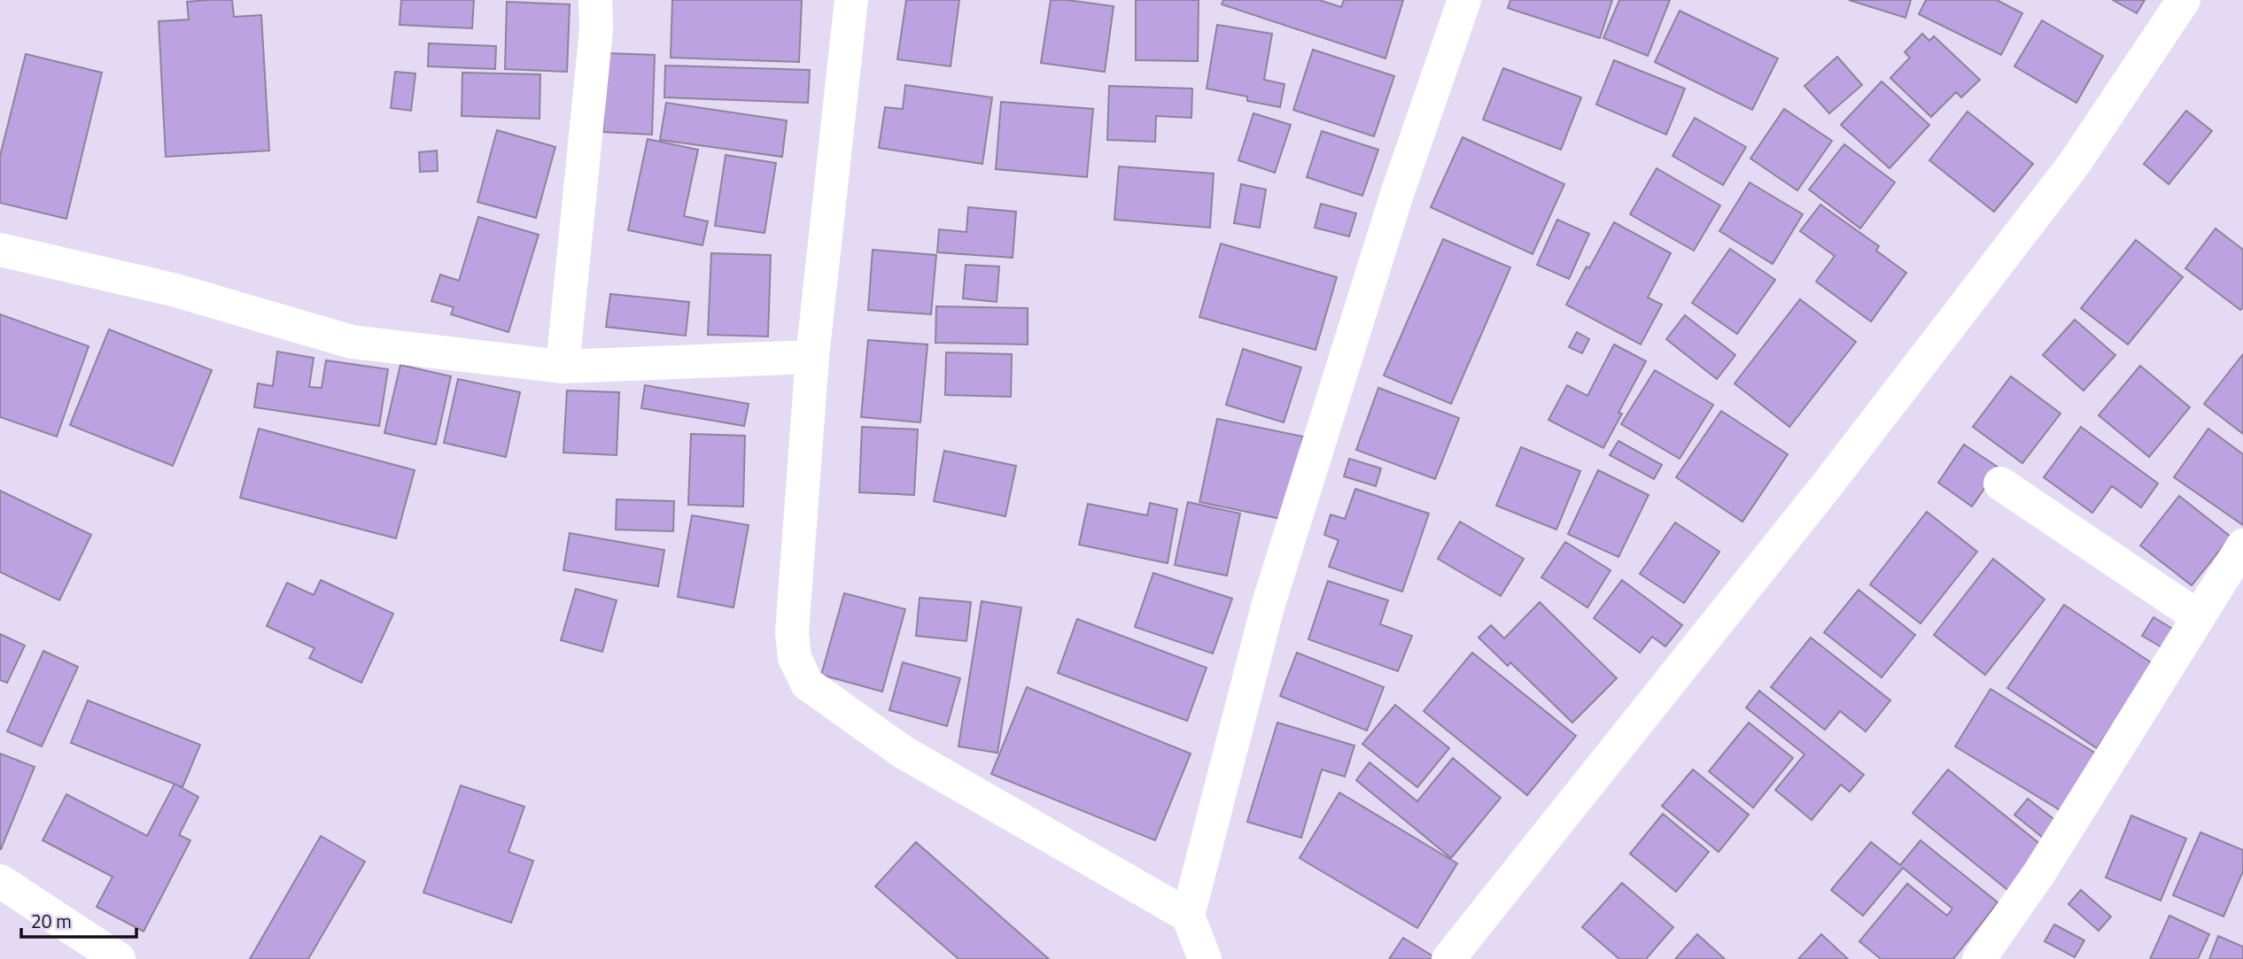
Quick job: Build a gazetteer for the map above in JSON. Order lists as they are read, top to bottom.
{
  "scale_bar": "20 m"
}
